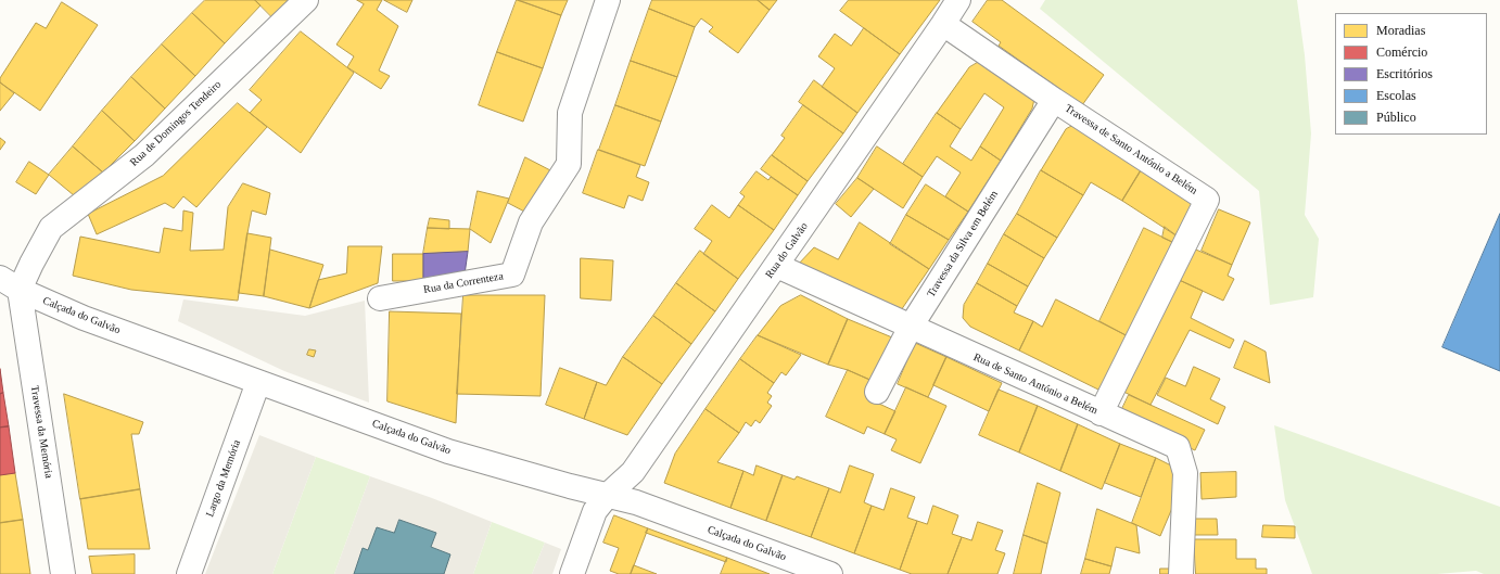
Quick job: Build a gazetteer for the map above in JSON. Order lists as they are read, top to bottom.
{
  "streets": {
    "street": [
      "Rua de Domingos Tendeiro",
      "Travessa de Santo António a Belém",
      "Travessa da Silva em Belém",
      "Rua do Galvão",
      "Rua da Correnteza",
      "Calçada do Galvão",
      "Rua de Santo António a Belém",
      "Travessa da Memória",
      "Largo da Memória"
    ]
  },
  "crossings": [
    ["Rua de Domingos Tendeiro", "Calçada do Galvão"],
    ["Rua de Domingos Tendeiro", "Travessa da Memória"],
    ["Travessa de Santo António a Belém", "Travessa da Silva em Belém"],
    ["Travessa de Santo António a Belém", "Rua do Galvão"],
    ["Travessa de Santo António a Belém", "Rua de Santo António a Belém"],
    ["Travessa da Silva em Belém", "Rua de Santo António a Belém"],
    ["Rua do Galvão", "Calçada do Galvão"],
    ["Rua do Galvão", "Rua de Santo António a Belém"],
    ["Calçada do Galvão", "Travessa da Memória"],
    ["Calçada do Galvão", "Largo da Memória"]
  ],
  "legend": [
    "Moradias",
    "Comércio",
    "Escritórios",
    "Escolas",
    "Público"
  ]
}
